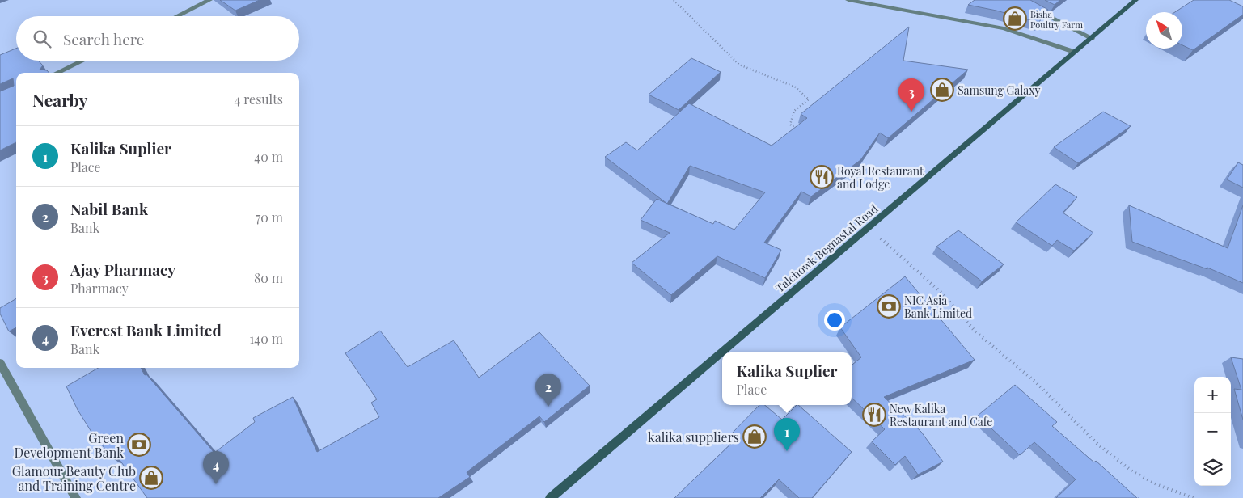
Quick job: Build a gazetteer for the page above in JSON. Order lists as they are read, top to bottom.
{
  "streets": {
    "main road": ["Talchowk Begnastal Road"]
  },
  "places": {
    "shop": [
      "Bisha Poultry Farm",
      "Samsung Galaxy",
      "kalika suppliers",
      "Glamour Beauty Club and Training Centre"
    ],
    "restaurant": ["Royal Restaurant and Lodge", "New Kalika Restaurant and Cafe"],
    "bank": ["NIC Asia Bank Limited", "Green Development Bank"]
  },
  "north": "top left",
  "page": {
    "search": "Search here",
    "heading": ["Nearby", "4 results"],
    "pins": [
      "3",
      "2",
      "1",
      "4"
    ],
    "list": [
      {
        "mark": "1",
        "name": "Kalika Suplier",
        "note": "Place",
        "value": "40 m"
      },
      {
        "mark": "2",
        "name": "Nabil Bank",
        "note": "Bank",
        "value": "70 m"
      },
      {
        "mark": "3",
        "name": "Ajay Pharmacy",
        "note": "Pharmacy",
        "value": "80 m"
      },
      {
        "mark": "4",
        "name": "Everest Bank Limited",
        "note": "Bank",
        "value": "140 m"
      }
    ],
    "popup": ["Kalika Suplier", "Place"],
    "map_buttons": ["+", "−"]
  }
}
